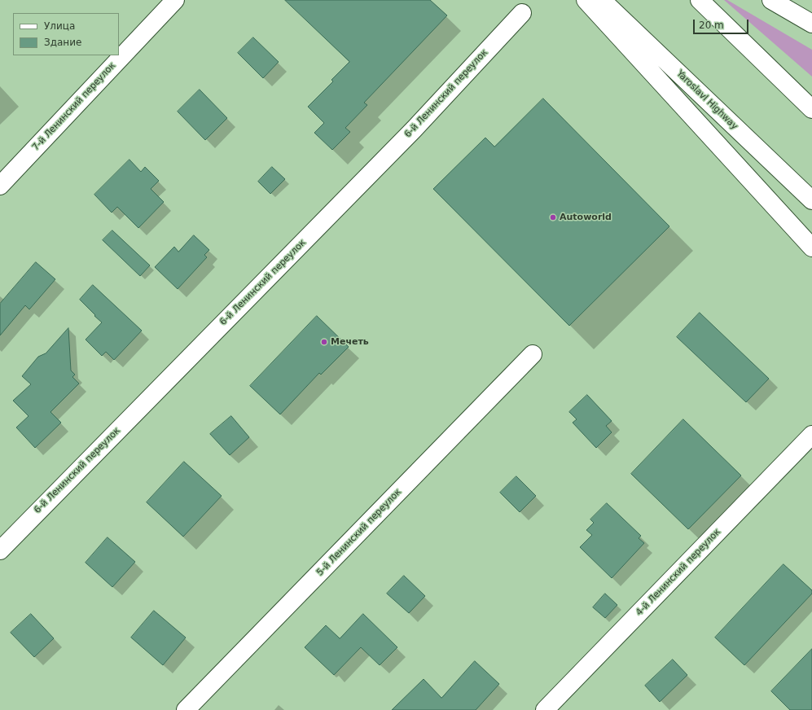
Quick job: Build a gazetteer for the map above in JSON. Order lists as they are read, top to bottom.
{
  "streets": {
    "main road": [
      "6-й Ленинский переулок",
      "Yaroslavl Highway",
      "7-й Ленинский переулок",
      "5-й Ленинский переулок",
      "4-й Ленинский переулок"
    ]
  },
  "places": ["Autoworld", "Мечеть"],
  "legend": ["Улица", "Здание"],
  "scale_bar": "20 m"
}
